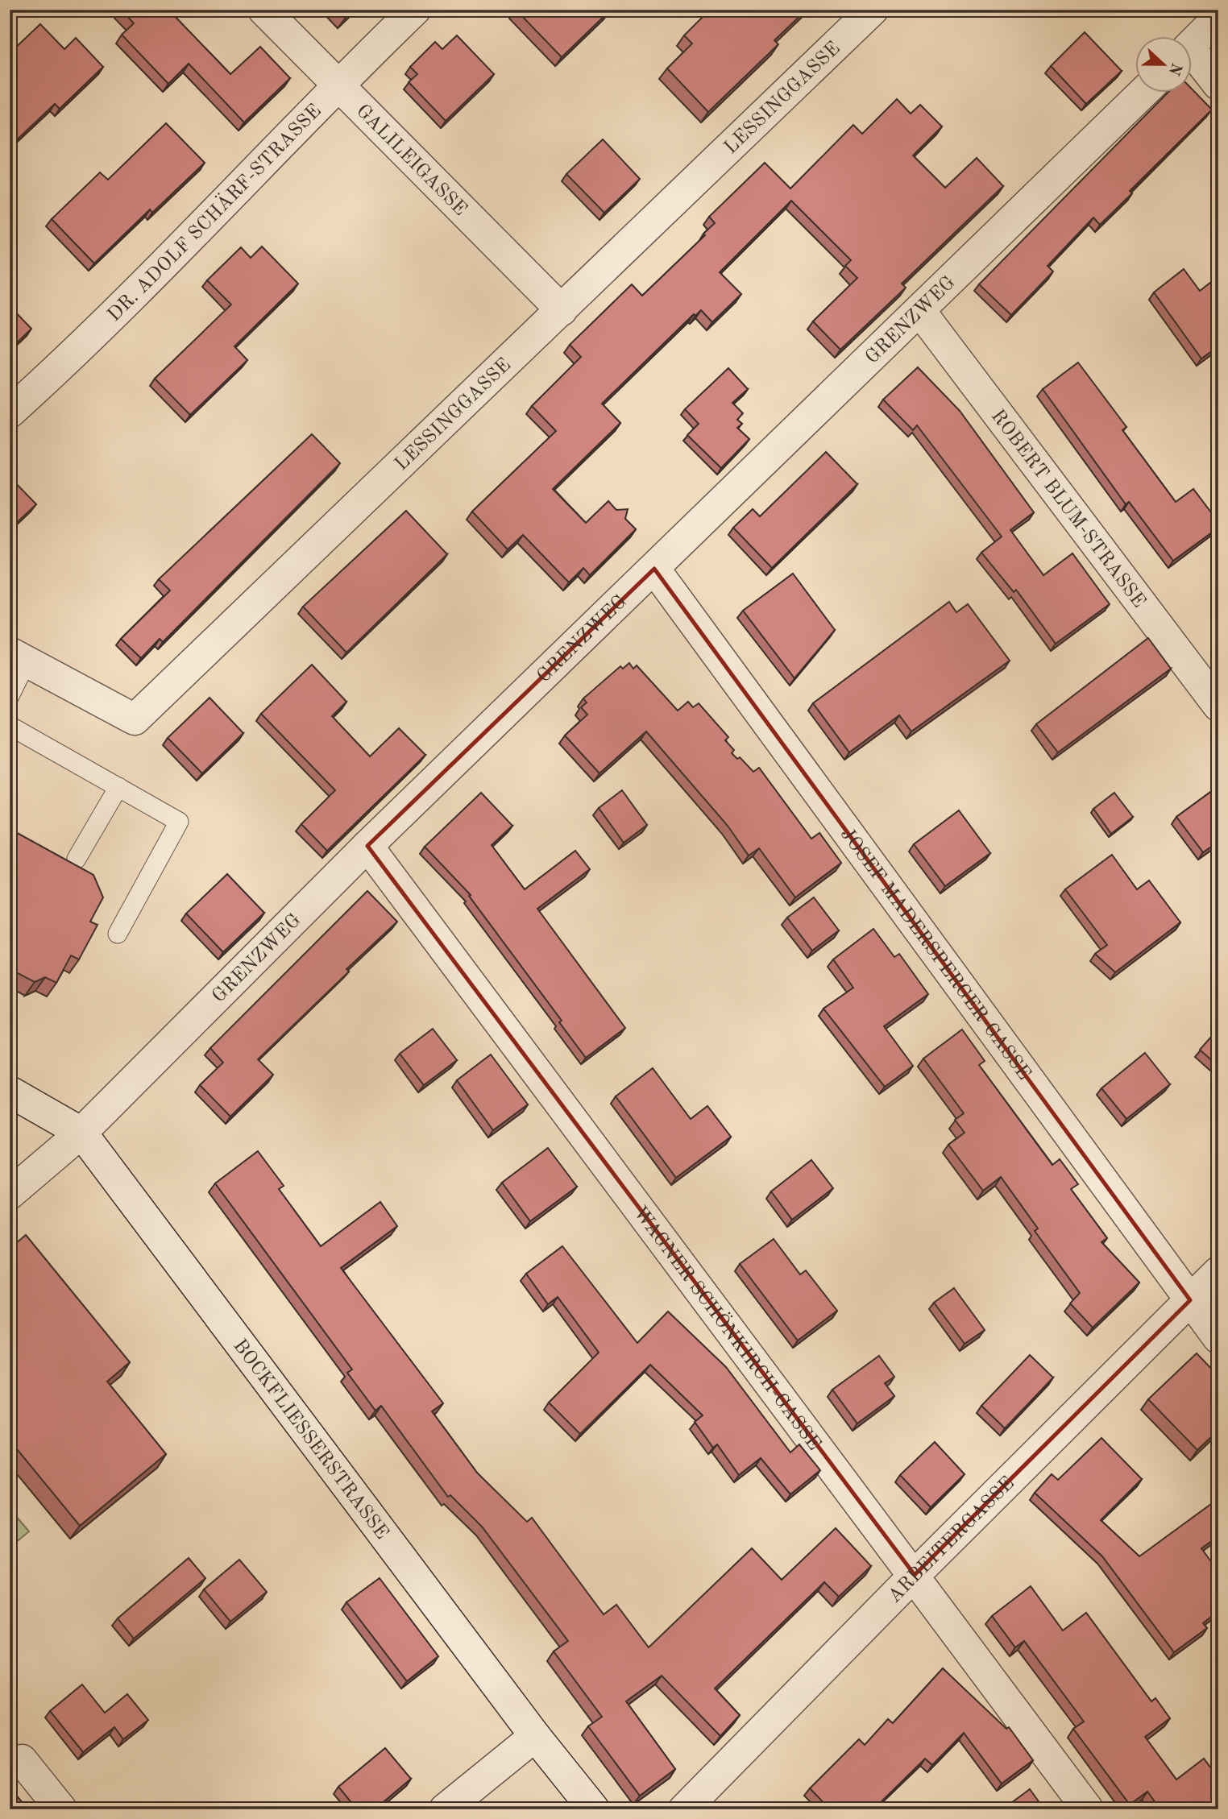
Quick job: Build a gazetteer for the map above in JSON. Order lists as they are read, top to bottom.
{
  "streets": {
    "street": [
      "LESSINGGASSE",
      "GALILEIGASSE",
      "DR. ADOLF SCHÄRF-STRASSE",
      "GRENZWEG",
      "ROBERT BLUM-STRASSE",
      "JOSEF MADERSPERGER-GASSE",
      "WAGNER SCHÖNKIRCH-GASSE",
      "BOCKFLIESSERSTRASSE",
      "ARBEITERGASSE"
    ]
  },
  "crossings": [
    ["LESSINGGASSE", "GALILEIGASSE"],
    ["GALILEIGASSE", "DR. ADOLF SCHÄRF-STRASSE"],
    ["GRENZWEG", "ROBERT BLUM-STRASSE"],
    ["GRENZWEG", "JOSEF MADERSPERGER-GASSE"],
    ["GRENZWEG", "WAGNER SCHÖNKIRCH-GASSE"],
    ["GRENZWEG", "BOCKFLIESSERSTRASSE"],
    ["JOSEF MADERSPERGER-GASSE", "ARBEITERGASSE"],
    ["WAGNER SCHÖNKIRCH-GASSE", "ARBEITERGASSE"]
  ],
  "north": "right"
}
